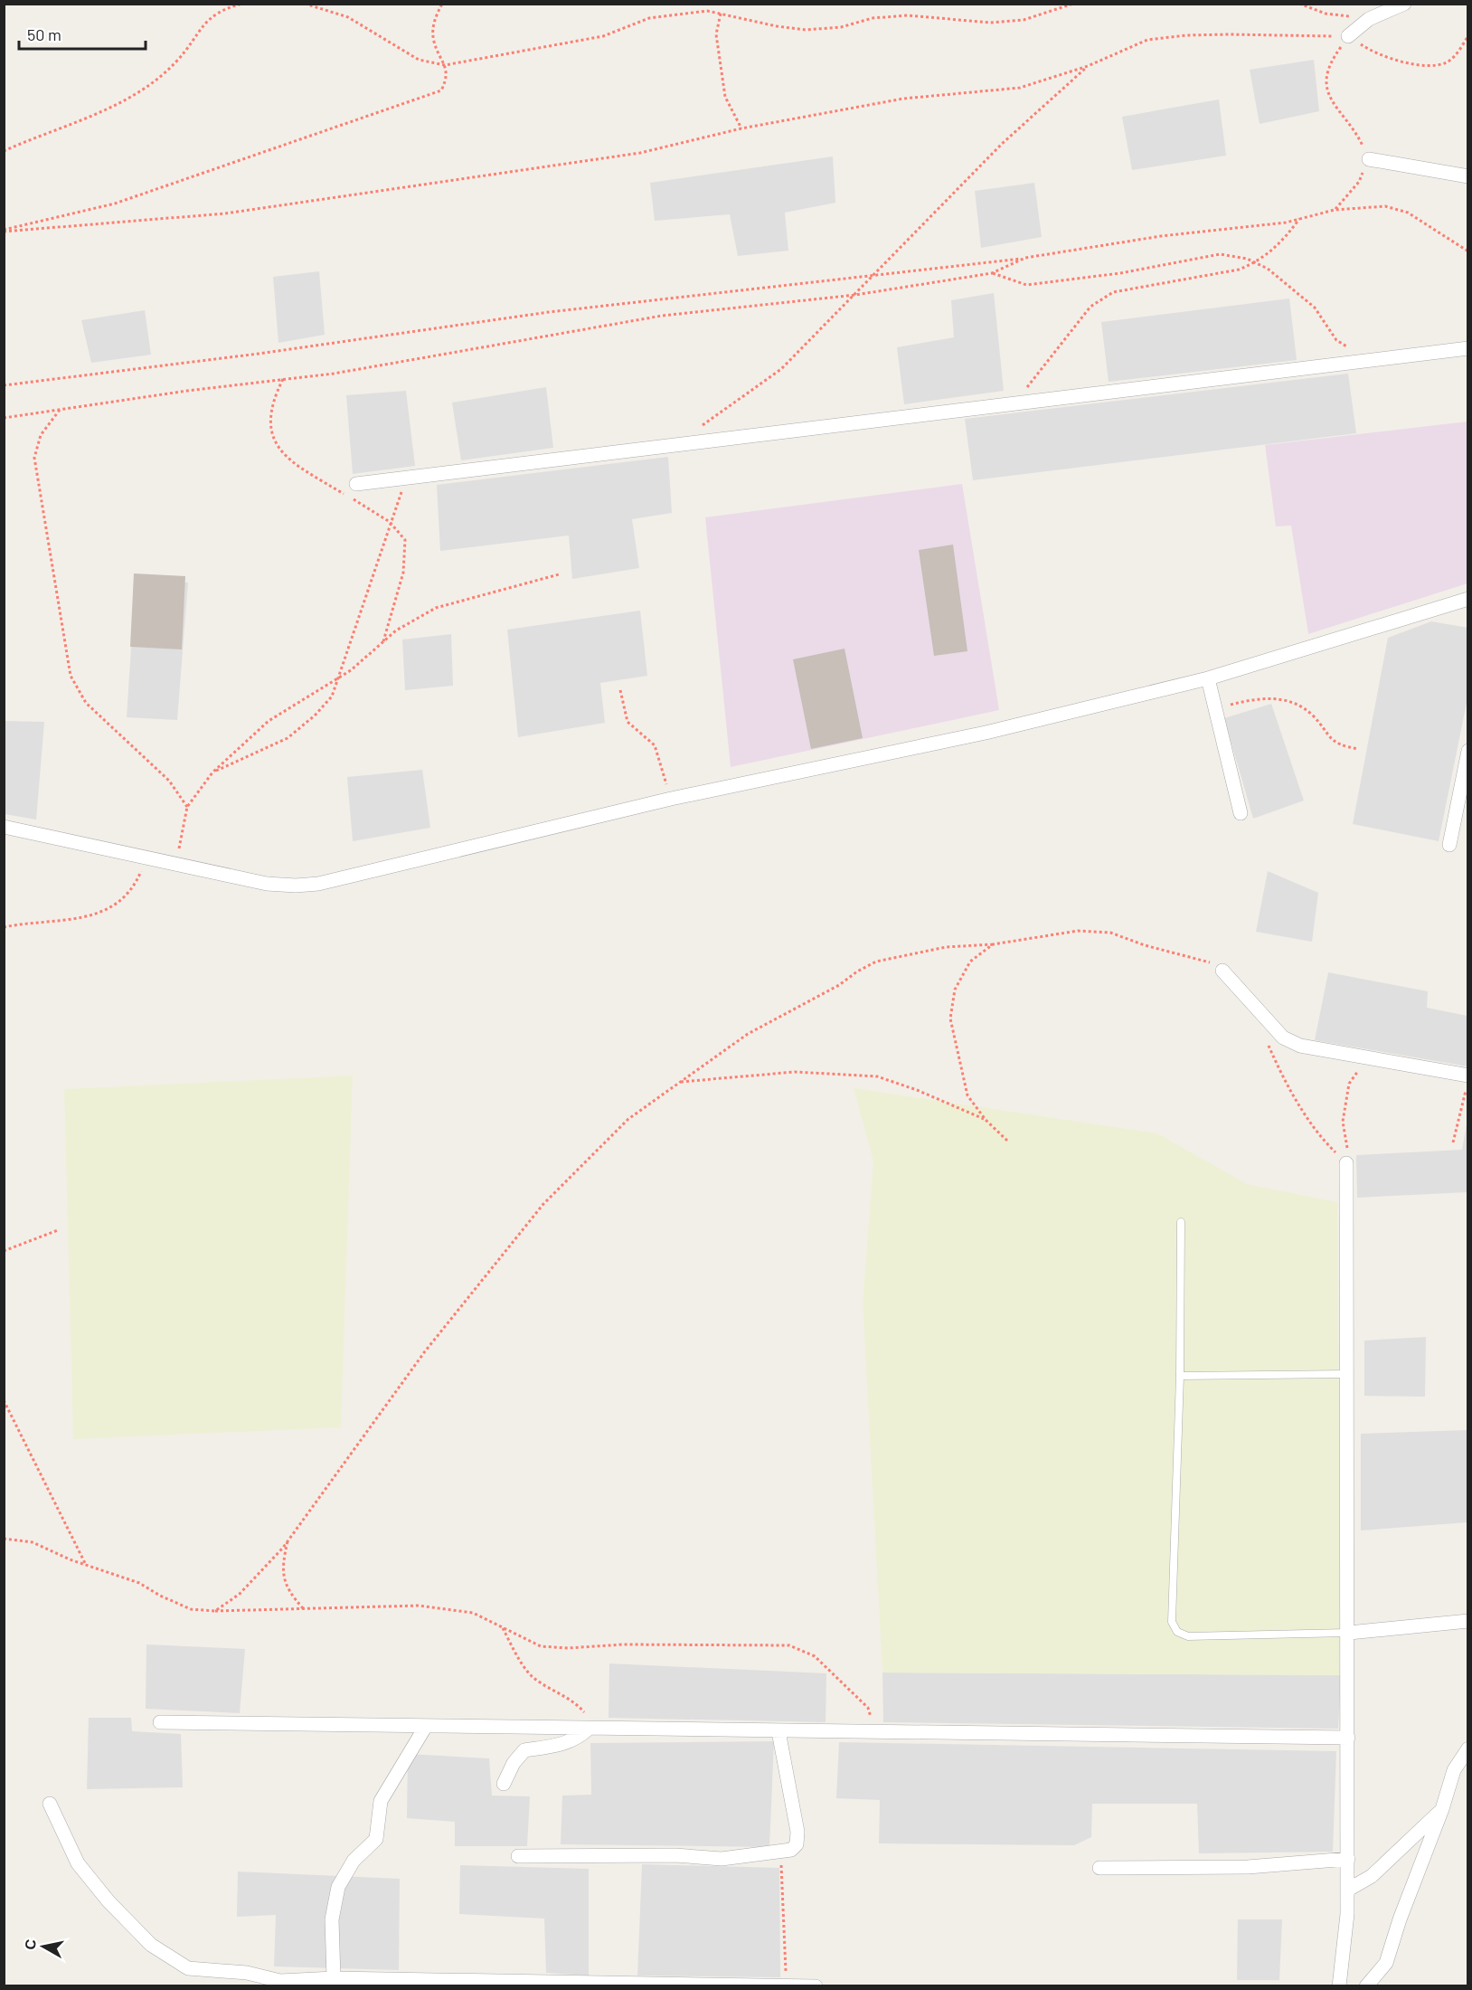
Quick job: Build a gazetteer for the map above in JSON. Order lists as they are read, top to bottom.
{
  "scale_bar": "50 m",
  "north": "left"
}
